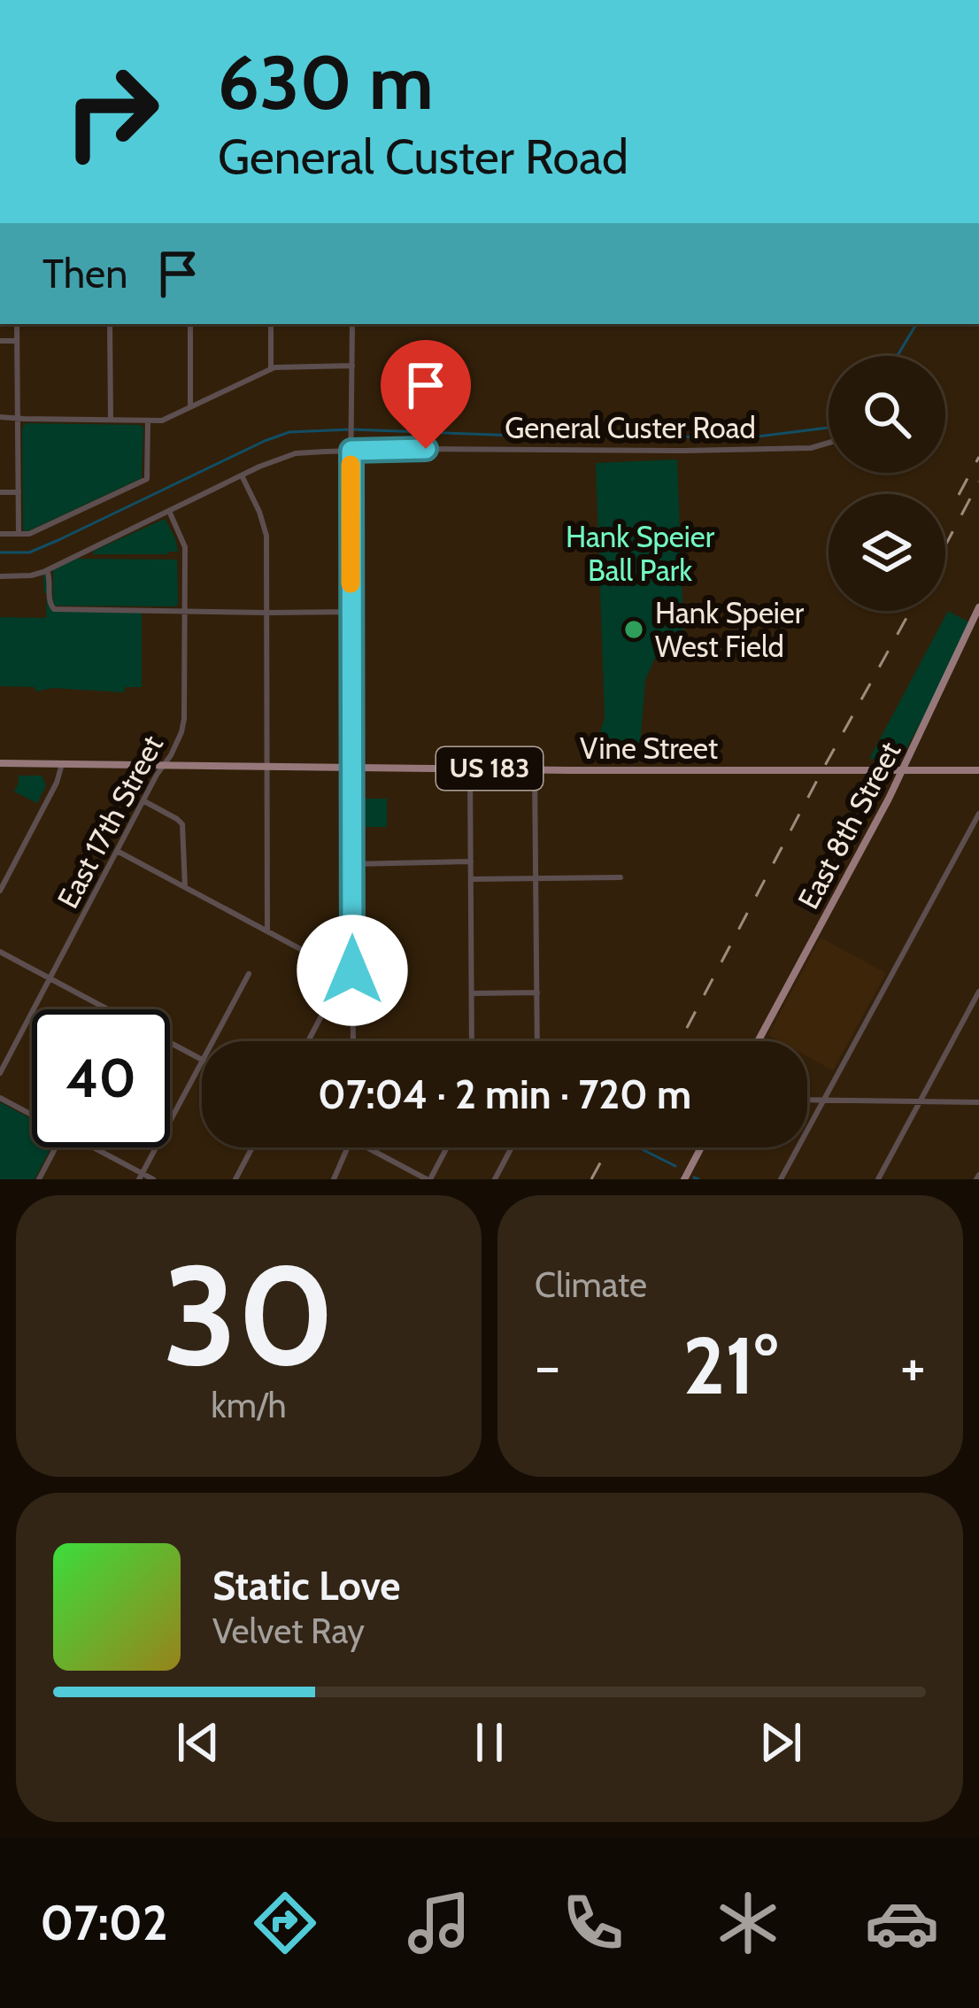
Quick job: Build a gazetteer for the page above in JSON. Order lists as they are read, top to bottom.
{
  "streets": {
    "main road": ["Vine Street", "US 183", "East 8th Street"],
    "street": ["General Custer Road", "East 17th Street"]
  },
  "crossings": [
    ["General Custer Road", "East 17th Street"],
    ["Vine Street", "East 17th Street"],
    ["Vine Street", "East 8th Street"]
  ],
  "parks": ["Hank Speier Ball Park"],
  "places": ["Hank Speier West Field"],
  "page": {
    "turn": ["630 m", "General Custer Road"],
    "then": "Then",
    "limit": "40",
    "trip": "07:04 · 2 min · 720 m",
    "tile": [
      ["30", "km/h"],
      "Climate"
    ],
    "heat": ["−", "21°", "+"],
    "song": ["Static Love", "Velvet Ray"],
    "tabs": "07:02"
  }
}
